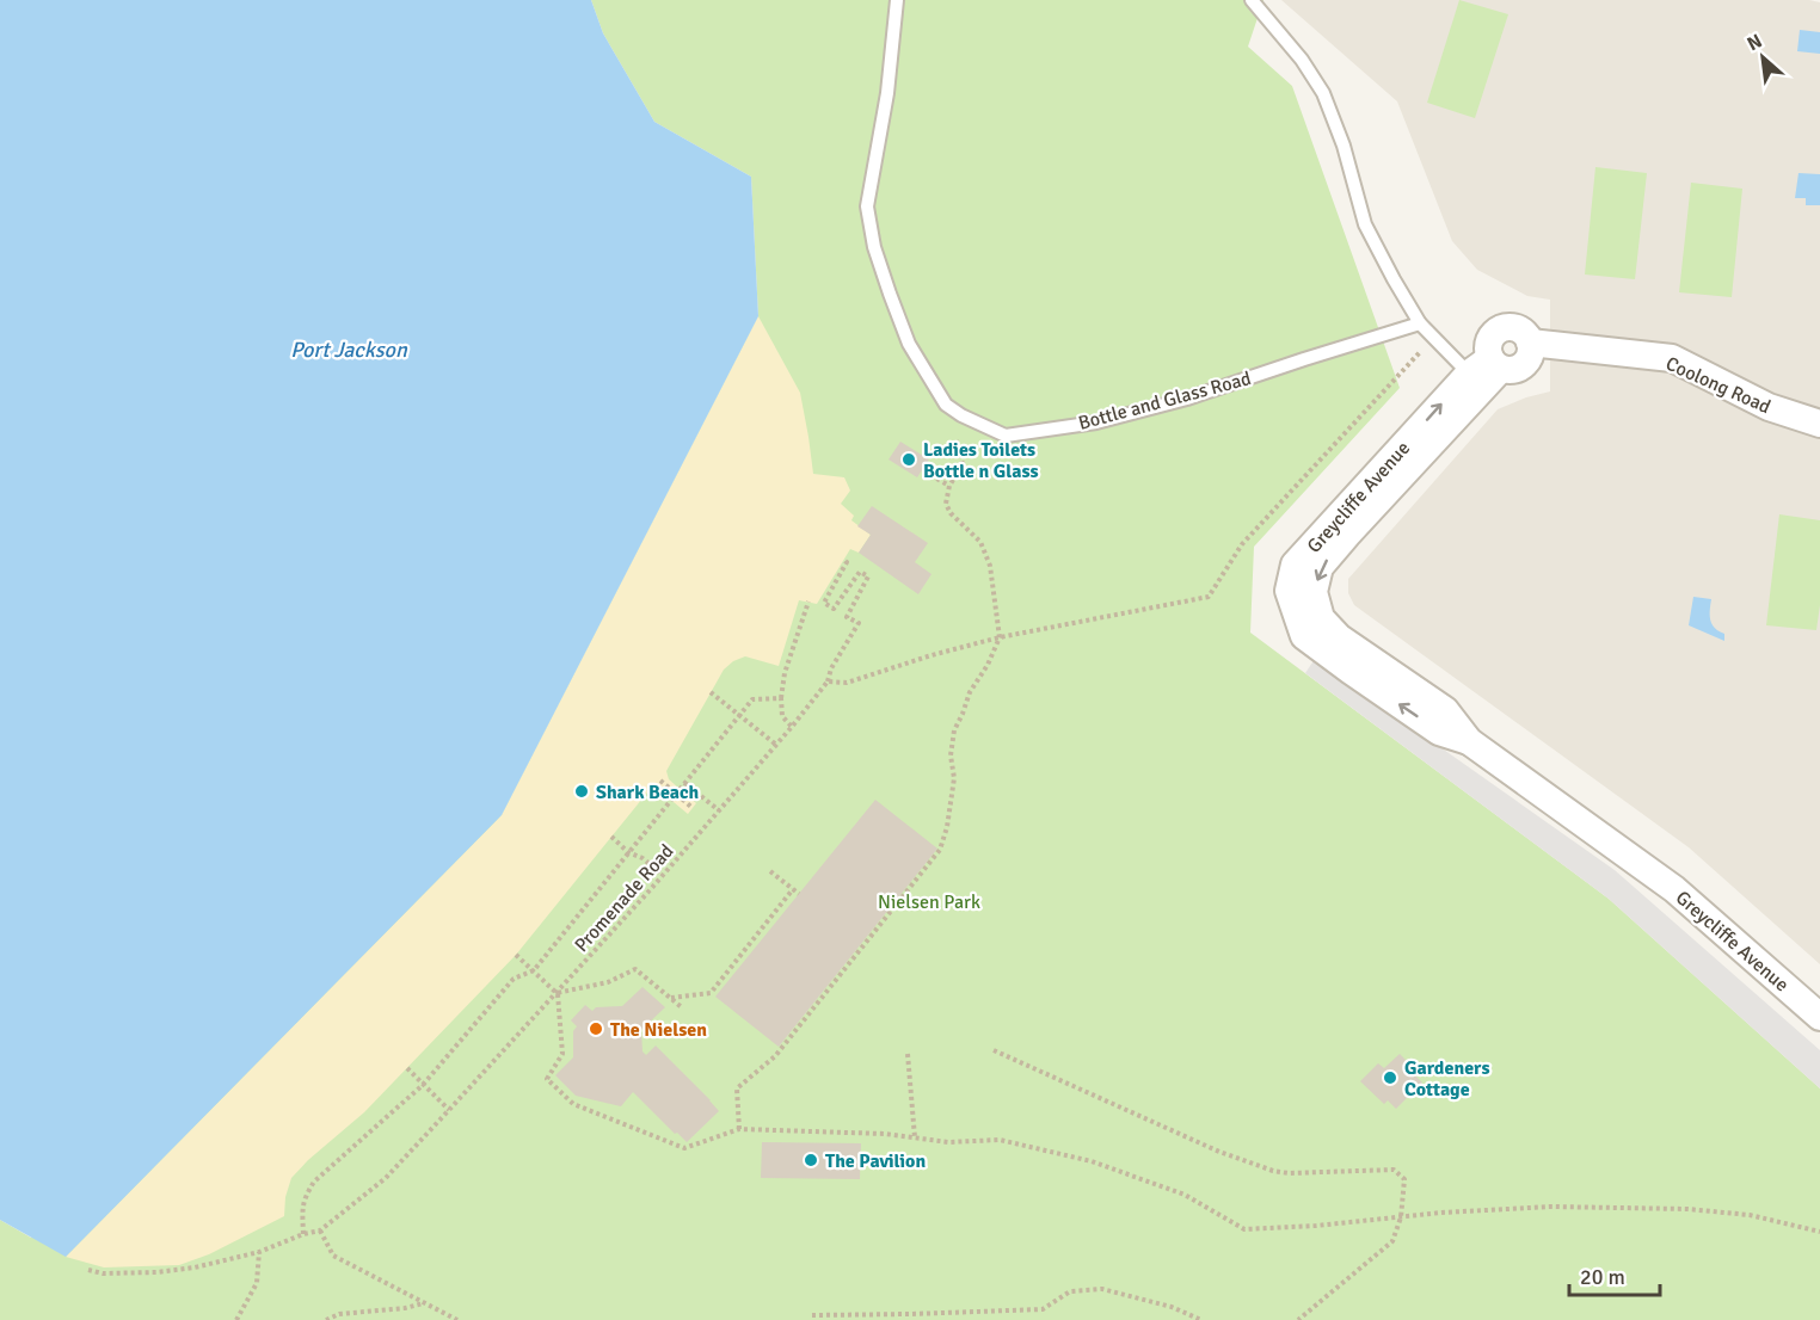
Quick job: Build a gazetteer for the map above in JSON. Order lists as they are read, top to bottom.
{
  "streets": {
    "street": ["Coolong Road", "Greycliffe Avenue"],
    "lane": ["Bottle and Glass Road"],
    "path": ["Promenade Road"]
  },
  "crossings": [
    ["Coolong Road", "Greycliffe Avenue"]
  ],
  "water": ["Port Jackson"],
  "parks": ["Nielsen Park"],
  "places": [
    "Ladies Toilets Bottle n Glass",
    "Shark Beach",
    "The Nielsen",
    "Gardeners Cottage",
    "The Pavilion"
  ],
  "scale_bar": "20 m",
  "north": "top left"
}
